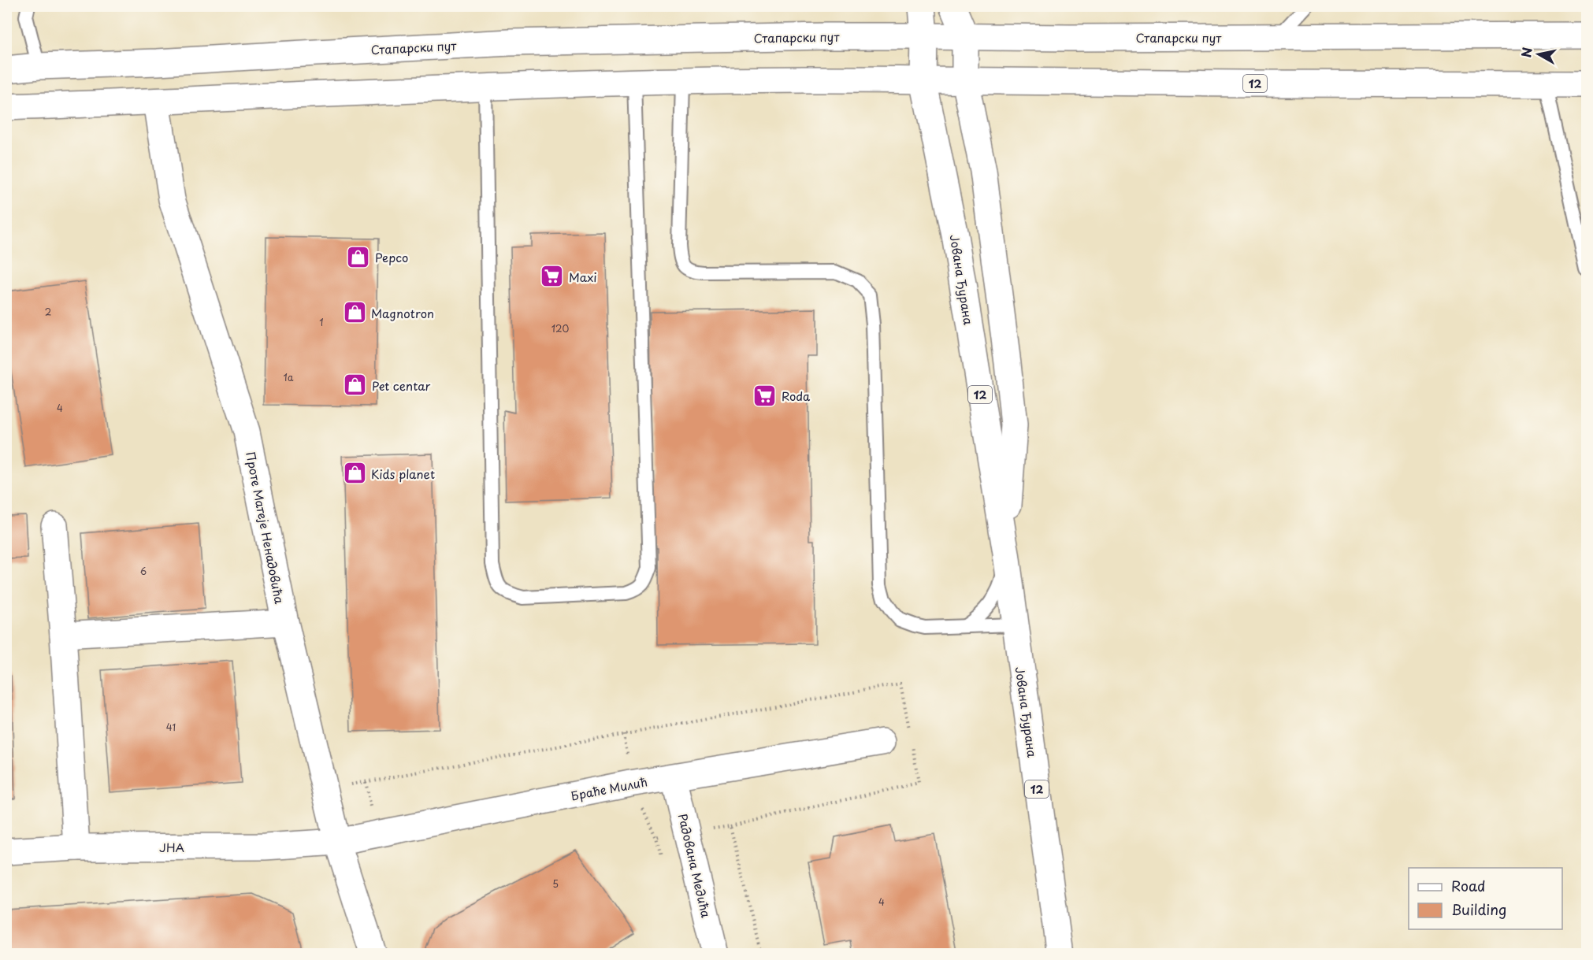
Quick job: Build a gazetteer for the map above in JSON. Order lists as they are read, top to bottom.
{
  "streets": {
    "main road": [
      "Стапарски пут",
      "12",
      "Јована Ђурана",
      "Проте Матеје Ненадовића",
      "Браће Милић",
      "ЈНА",
      "Радована Медића"
    ]
  },
  "crossings": [
    ["Стапарски пут", "Јована Ђурана"],
    ["12", "Јована Ђурана"],
    ["Проте Матеје Ненадовића", "Браће Милић"],
    ["Проте Матеје Ненадовића", "ЈНА"],
    ["Браће Милић", "ЈНА"],
    ["Браће Милић", "Радована Медића"]
  ],
  "places": {
    "shop": [
      "Pepco",
      "Magnotron",
      "Pet centar",
      "Kids planet"
    ],
    "supermarket": ["Maxi", "Roda"]
  },
  "house_numbers": [
    "2",
    "1",
    "120",
    "1a",
    "4",
    "6",
    "41",
    "5",
    "4"
  ],
  "legend": ["Road", "Building"],
  "north": "left"
}
